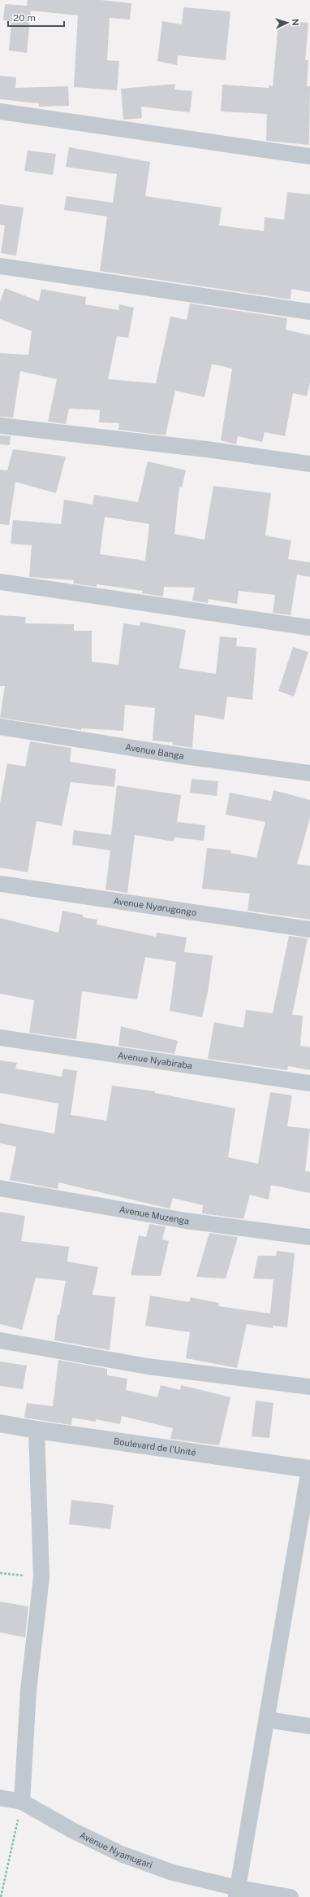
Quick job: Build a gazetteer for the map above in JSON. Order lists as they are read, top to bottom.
{
  "streets": {
    "street": [
      "Avenue Banga",
      "Avenue Nyarugongo",
      "Avenue Nyabiraba",
      "Avenue Muzenga",
      "Boulevard de l'Unité",
      "Avenue Nyamugari"
    ]
  },
  "scale_bar": "20 m",
  "north": "right"
}
